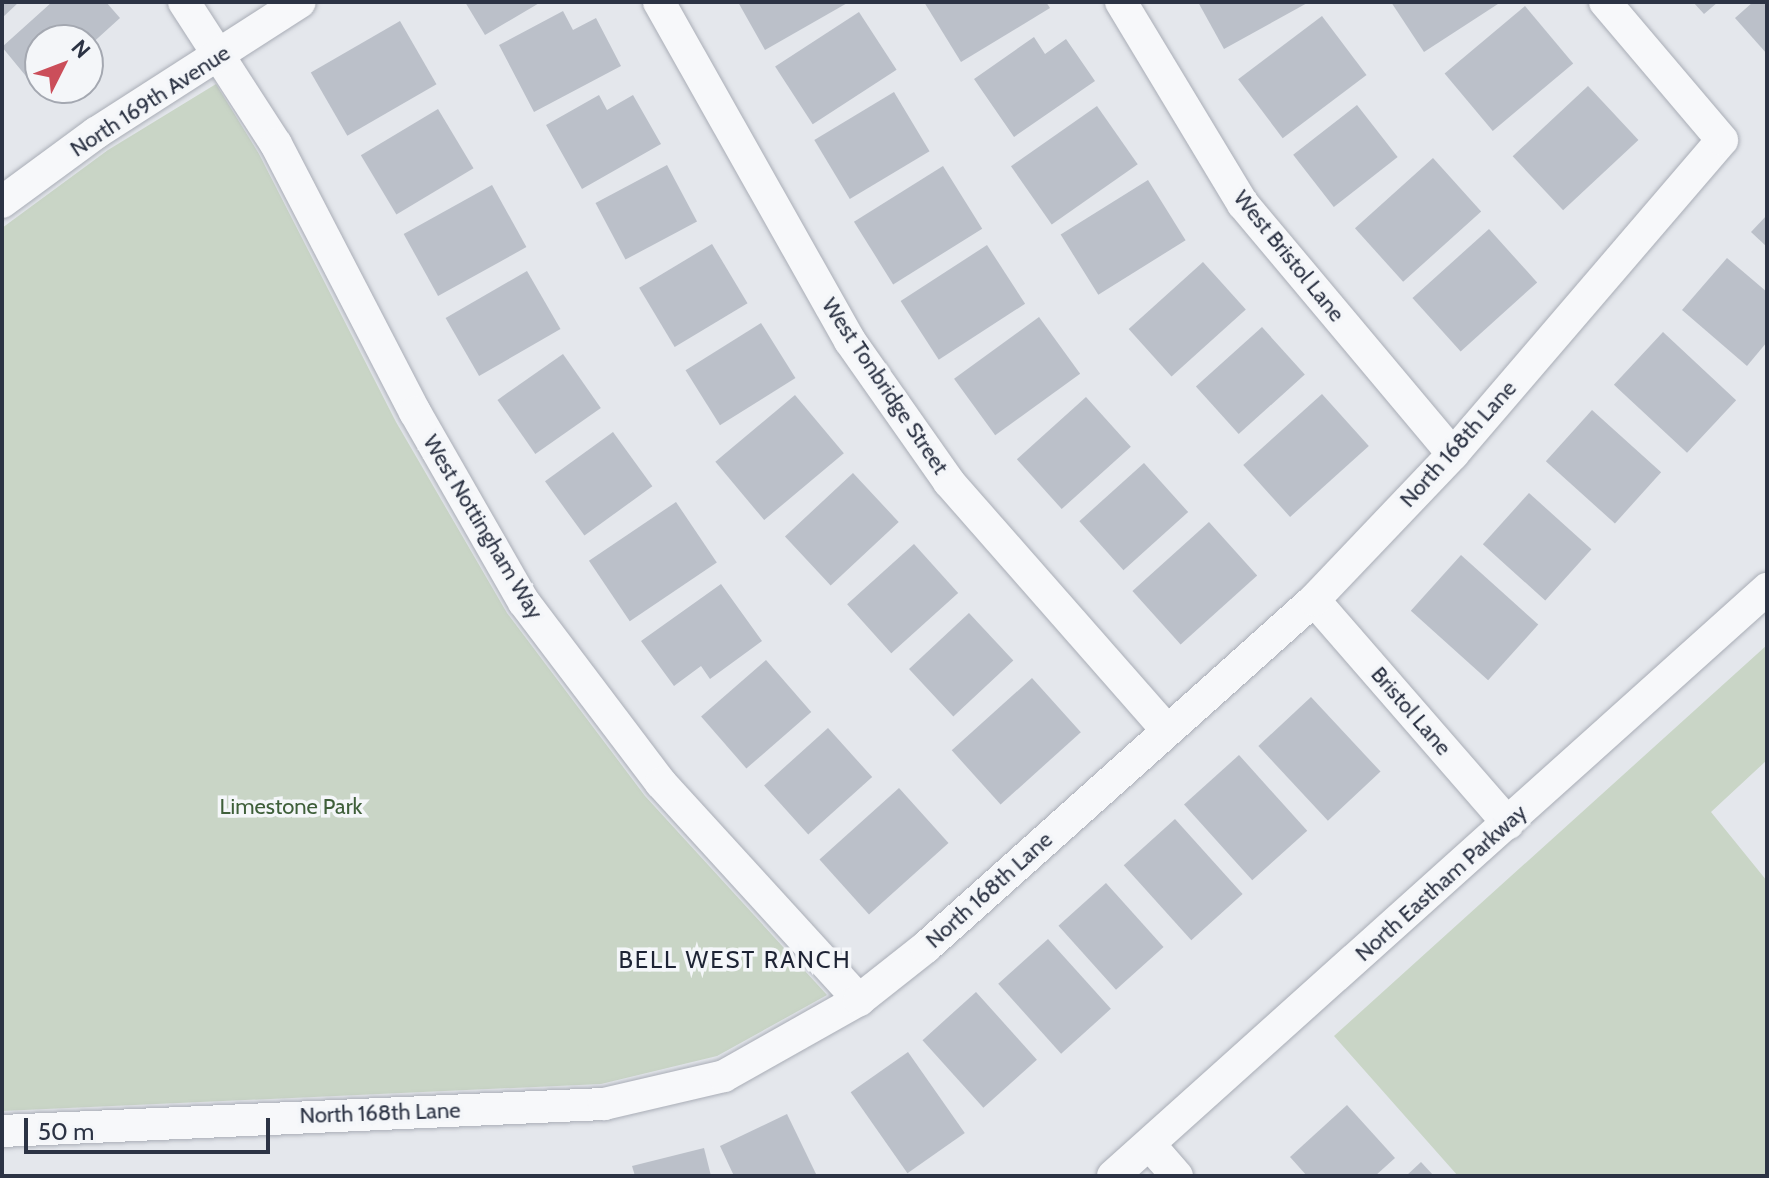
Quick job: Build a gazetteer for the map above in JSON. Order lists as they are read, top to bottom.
{
  "streets": {
    "street": [
      "North 169th Avenue",
      "West Bristol Lane",
      "West Tonbridge Street",
      "North 168th Lane",
      "West Nottingham Way",
      "Bristol Lane",
      "North Eastham Parkway"
    ]
  },
  "crossings": [
    ["North 169th Avenue", "West Nottingham Way"],
    ["West Bristol Lane", "North 168th Lane"],
    ["West Tonbridge Street", "North 168th Lane"],
    ["North 168th Lane", "West Nottingham Way"],
    ["North 168th Lane", "Bristol Lane"],
    ["Bristol Lane", "North Eastham Parkway"]
  ],
  "districts": ["BELL WEST RANCH"],
  "parks": ["Limestone Park"],
  "scale_bar": "50 m",
  "north": "top right"
}
